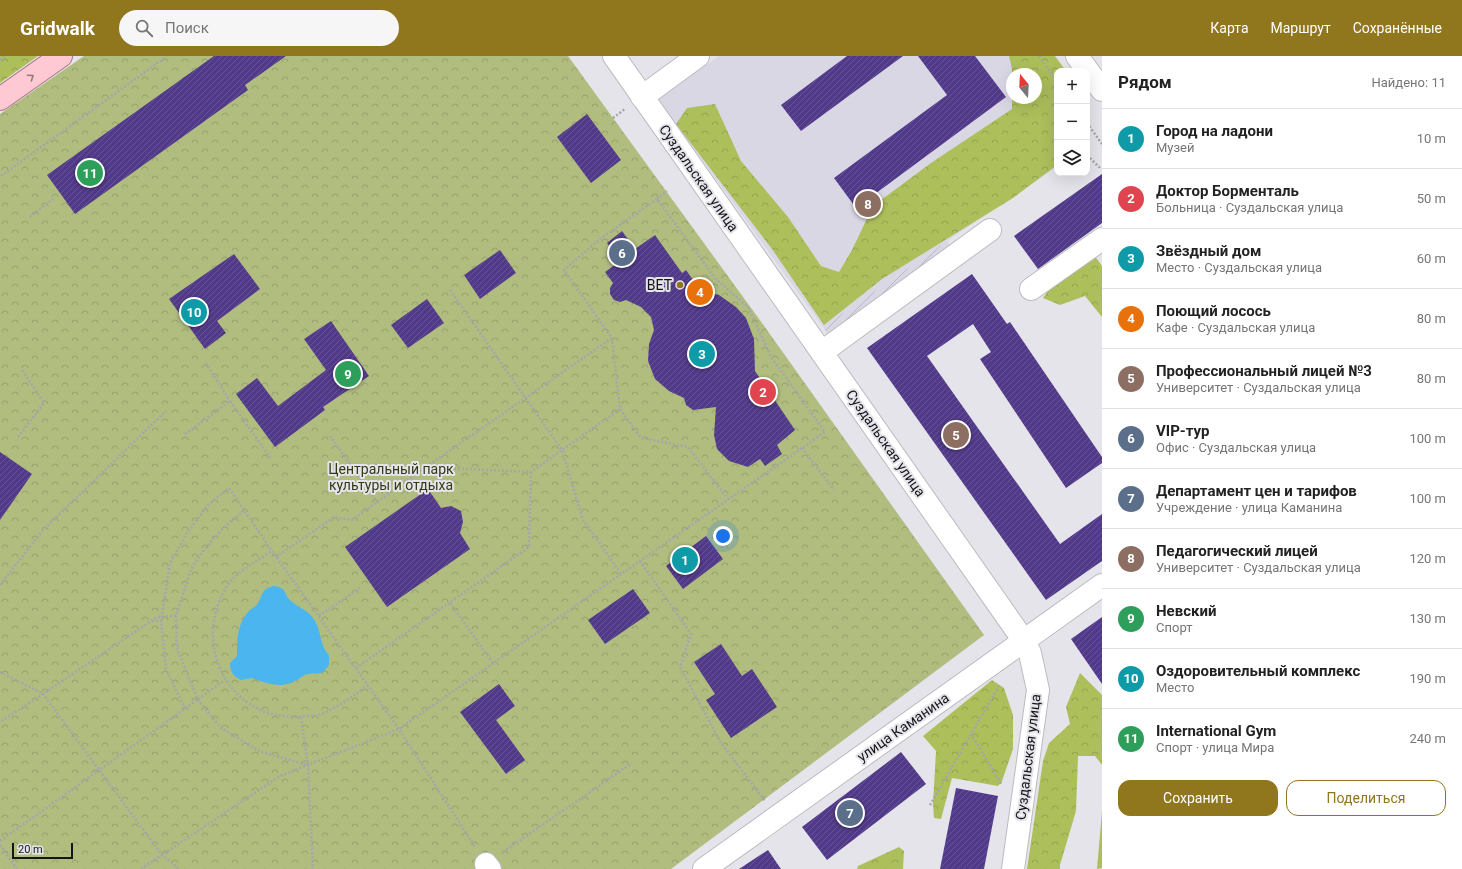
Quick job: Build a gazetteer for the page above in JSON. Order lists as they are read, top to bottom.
{
  "streets": {
    "street": ["Суздальская улица", "улица Каманина"]
  },
  "crossings": [
    ["Суздальская улица", "улица Каманина"]
  ],
  "parks": ["Центральный парк культуры и отдыха"],
  "places": ["BET"],
  "scale_bar": "20 m",
  "north": "top",
  "page": {
    "header": "Gridwalk",
    "search": "Поиск",
    "nav": ["Карта", "Маршрут", "Сохранённые"],
    "heading": ["Рядом", "Найдено: 11"],
    "map_buttons": ["+", "−"],
    "list": [
      {
        "mark": "1",
        "name": "Город на ладони",
        "note": "Музей",
        "value": "10 m"
      },
      {
        "mark": "2",
        "name": "Доктор Борменталь",
        "note": "Больница · Суздальская улица",
        "value": "50 m"
      },
      {
        "mark": "3",
        "name": "Звёздный дом",
        "note": "Место · Суздальская улица",
        "value": "60 m"
      },
      {
        "mark": "4",
        "name": "Поющий лосось",
        "note": "Кафе · Суздальская улица",
        "value": "80 m"
      },
      {
        "mark": "5",
        "name": "Профессиональный лицей №3",
        "note": "Университет · Суздальская улица",
        "value": "80 m"
      },
      {
        "mark": "6",
        "name": "VIP-тур",
        "note": "Офис · Суздальская улица",
        "value": "100 m"
      },
      {
        "mark": "7",
        "name": "Департамент цен и тарифов",
        "note": "Учреждение · улица Каманина",
        "value": "100 m"
      },
      {
        "mark": "8",
        "name": "Педагогический лицей",
        "note": "Университет · Суздальская улица",
        "value": "120 m"
      },
      {
        "mark": "9",
        "name": "Невский",
        "note": "Спорт",
        "value": "130 m"
      },
      {
        "mark": "10",
        "name": "Оздоровительный комплекс",
        "note": "Место",
        "value": "190 m"
      },
      {
        "mark": "11",
        "name": "International Gym",
        "note": "Спорт · улица Мира",
        "value": "240 m"
      }
    ],
    "pins": [
      "11",
      "8",
      "6",
      "4",
      "10",
      "3",
      "9",
      "2",
      "5",
      "1",
      "7"
    ],
    "buttons": ["Сохранить", "Поделиться"],
    "scale": "20 m"
  }
}
